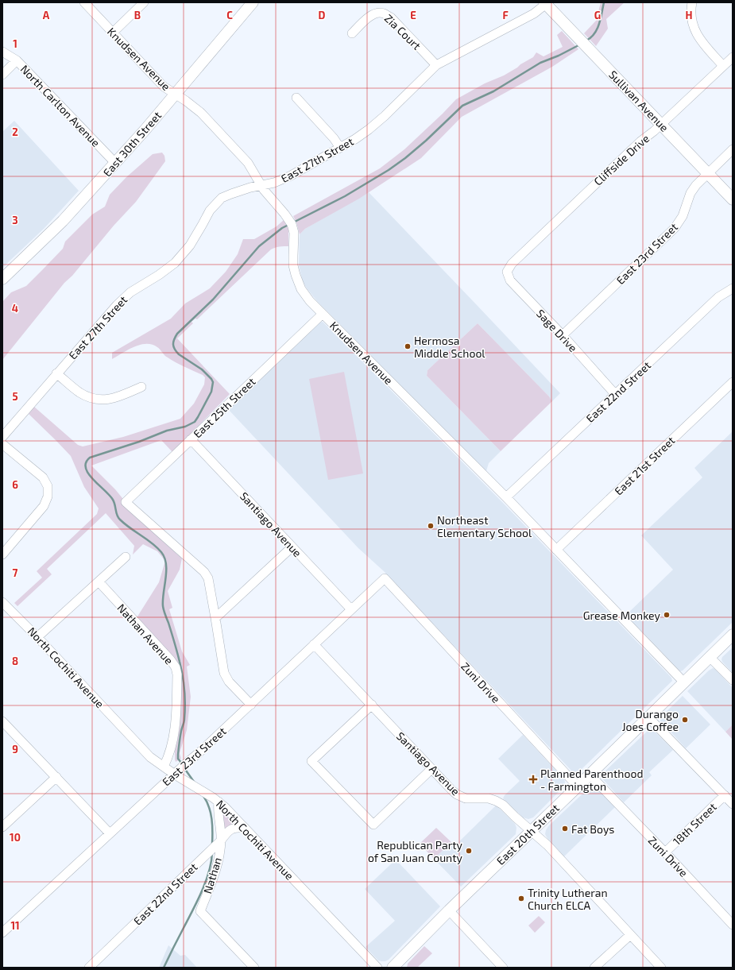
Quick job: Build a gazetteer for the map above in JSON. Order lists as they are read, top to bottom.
{
  "streets": {
    "main road": ["Sullivan Avenue", "East 30th Street", "East 20th Street"],
    "street": [
      "Zia Court",
      "Knudsen Avenue",
      "North Carlton Avenue",
      "East 27th Street",
      "Cliffside Drive",
      "East 23rd Street",
      "Sage Drive",
      "East 22nd Street",
      "East 25th Street",
      "East 21st Street",
      "Santiago Avenue",
      "Nathan Avenue",
      "North Cochiti Avenue",
      "Zuni Drive",
      "18th Street",
      "Nathan"
    ]
  },
  "crossings": [
    ["Zia Court", "East 27th Street"],
    ["Knudsen Avenue", "East 30th Street"],
    ["Knudsen Avenue", "East 27th Street"],
    ["Knudsen Avenue", "East 22nd Street"],
    ["Knudsen Avenue", "East 25th Street"],
    ["Knudsen Avenue", "East 21st Street"],
    ["Knudsen Avenue", "East 20th Street"],
    ["Sullivan Avenue", "East 27th Street"],
    ["Sullivan Avenue", "Cliffside Drive"],
    ["Sullivan Avenue", "East 23rd Street"],
    ["North Carlton Avenue", "East 30th Street"],
    ["Cliffside Drive", "Sage Drive"],
    ["East 23rd Street", "Sage Drive"],
    ["East 23rd Street", "Santiago Avenue"],
    ["East 23rd Street", "North Cochiti Avenue"],
    ["East 23rd Street", "Zuni Drive"],
    ["Sage Drive", "East 22nd Street"],
    ["East 22nd Street", "North Cochiti Avenue"],
    ["East 22nd Street", "Nathan"],
    ["East 25th Street", "Santiago Avenue"],
    ["Santiago Avenue", "East 20th Street"],
    ["Nathan Avenue", "North Cochiti Avenue"],
    ["North Cochiti Avenue", "Nathan"],
    ["Zuni Drive", "18th Street"],
    ["Zuni Drive", "East 20th Street"]
  ],
  "places": {
    "other": [
      "Hermosa Middle School",
      "Northeast Elementary School",
      "Grease Monkey",
      "Durango Joes Coffee",
      "Fat Boys",
      "Republican Party of San Juan County",
      "Trinity Lutheran Church ELCA"
    ],
    "health": ["Planned Parenthood - Farmington"]
  },
  "grid": {
    "columns": [
      "A",
      "B",
      "C",
      "D",
      "E",
      "F",
      "G",
      "H"
    ],
    "rows": [
      "1",
      "2",
      "3",
      "4",
      "5",
      "6",
      "7",
      "8",
      "9",
      "10",
      "11"
    ]
  }
}
